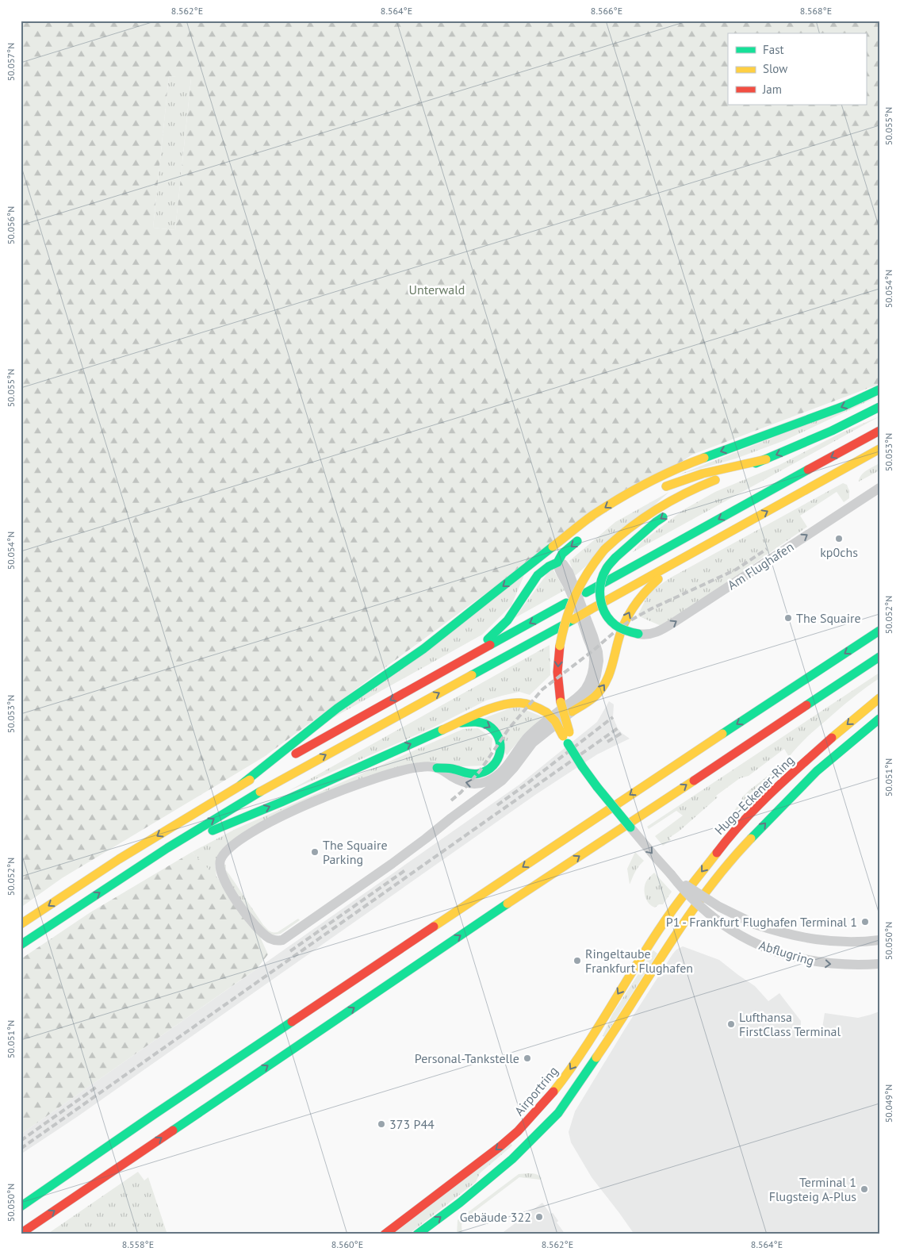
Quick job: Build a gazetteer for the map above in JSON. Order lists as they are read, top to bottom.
{
  "streets": {
    "main road": ["Hugo-Eckener-Ring", "Airportring"],
    "street": ["Am Flughafen", "Abflugring"]
  },
  "crossings": [
    ["Hugo-Eckener-Ring", "Airportring"]
  ],
  "one_way": ["Am Flughafen"],
  "parks": ["Unterwald"],
  "places": [
    "kp0chs",
    "The Squaire",
    "The Squaire Parking",
    "P1 - Frankfurt Flughafen Terminal 1",
    "Ringeltaube Frankfurt Flughafen",
    "Lufthansa FirstClass Terminal",
    "Personal-Tankstelle",
    "373 P44",
    "Terminal 1 Flugsteig A-Plus",
    "Gebäude 322"
  ],
  "legend": ["Fast", "Slow", "Jam"],
  "coordinates": [
    "8.562°E",
    "8.564°E",
    "8.566°E",
    "8.568°E",
    "50.057°N",
    "50.055°N",
    "50.056°N",
    "50.054°N",
    "50.053°N",
    "50.052°N",
    "50.051°N",
    "50.050°N",
    "50.049°N",
    "8.558°E",
    "8.560°E"
  ]
}
